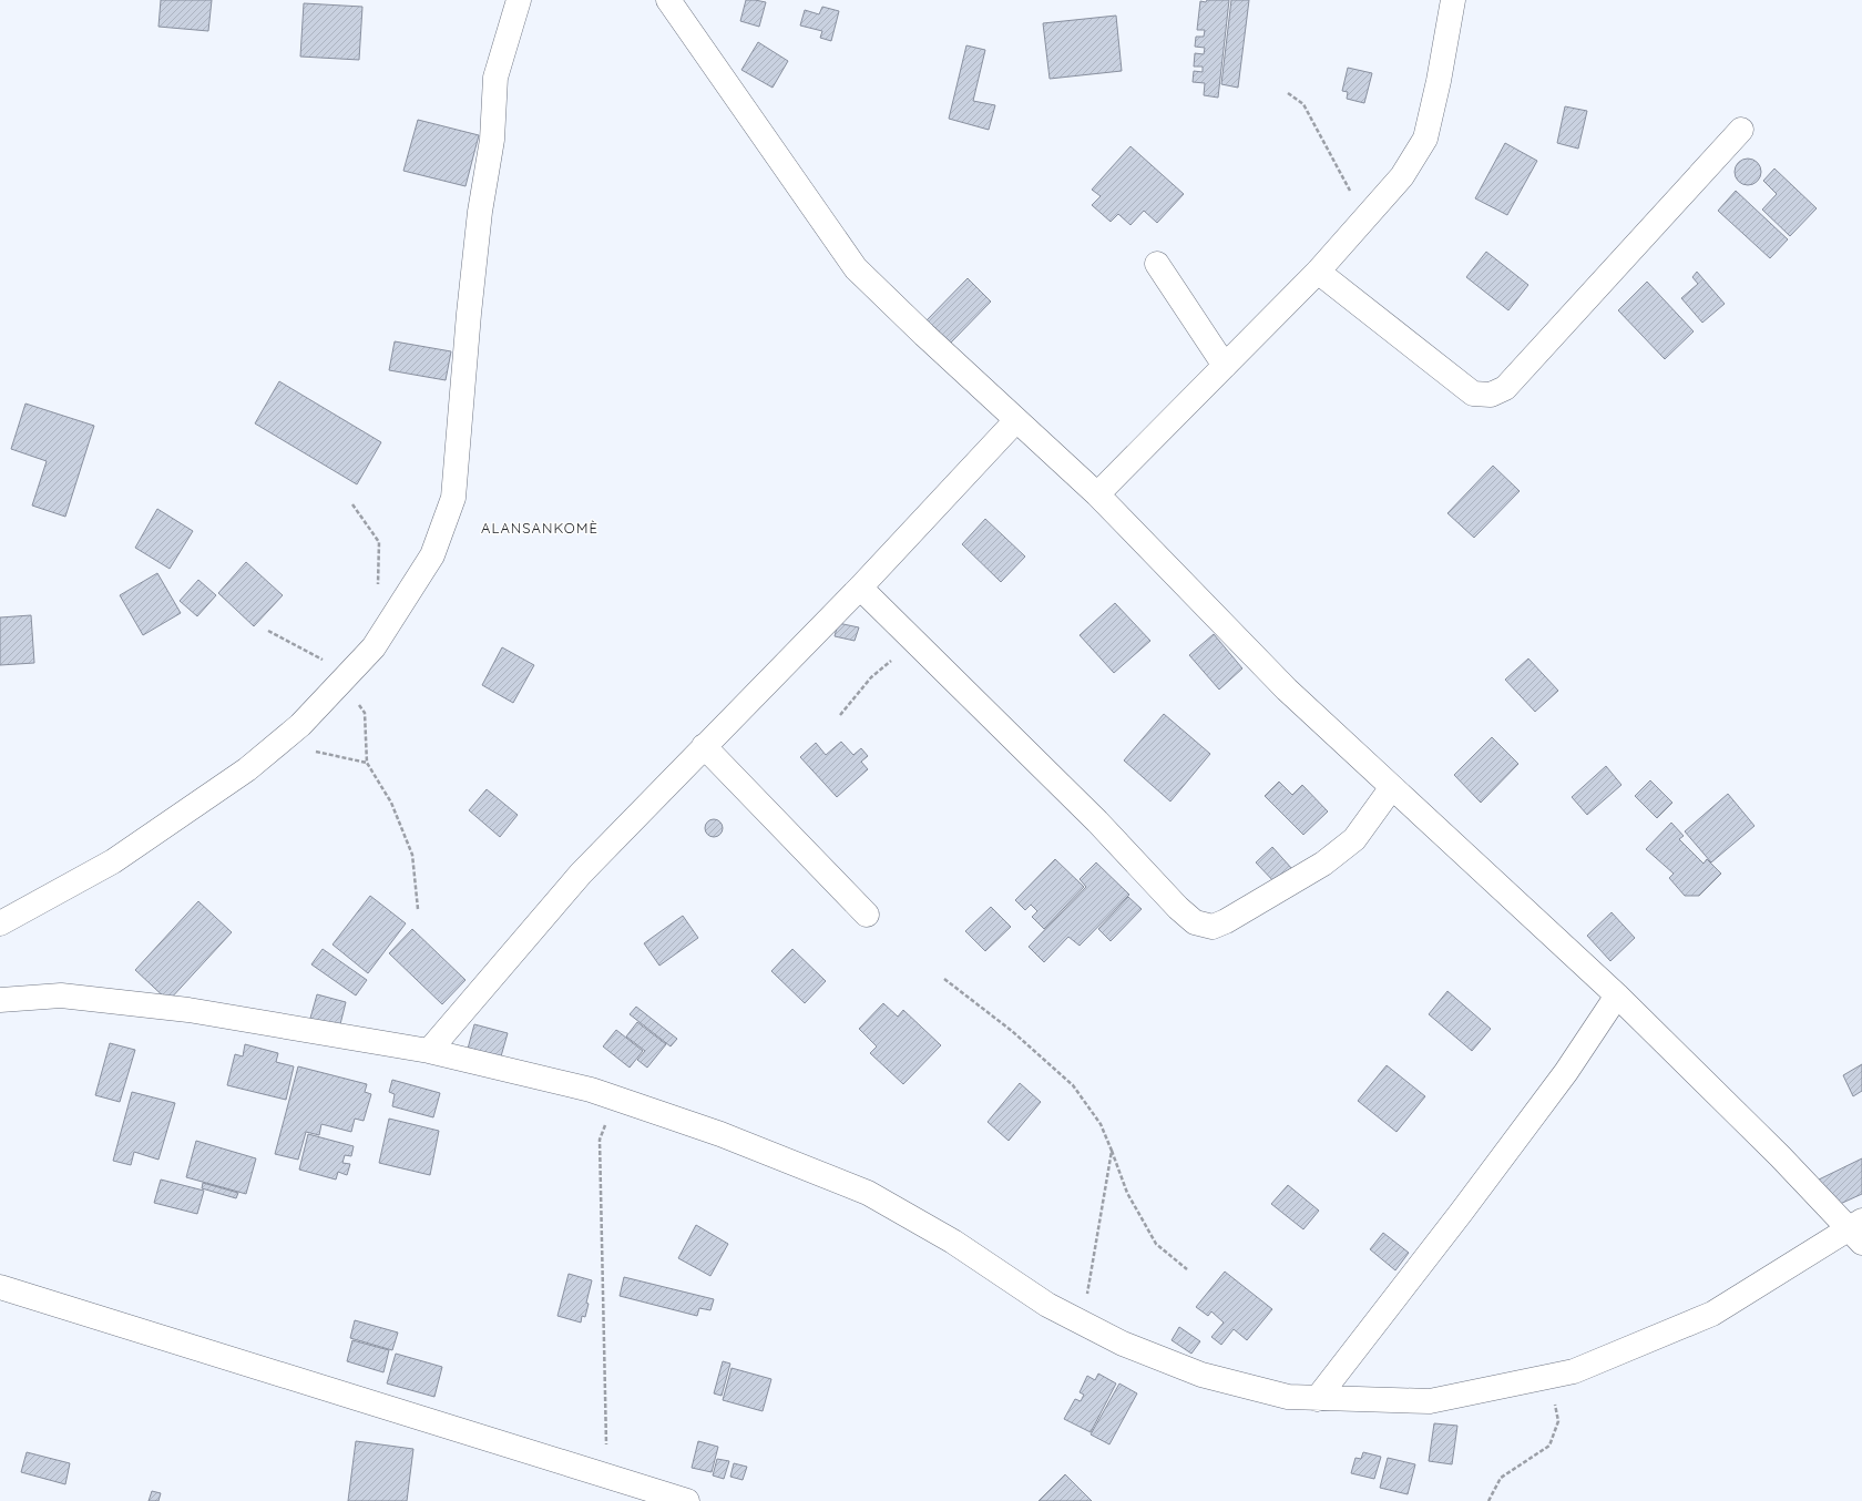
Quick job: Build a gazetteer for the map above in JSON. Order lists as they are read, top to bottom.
{
  "districts": ["ALANSANKOMÈ"]
}
